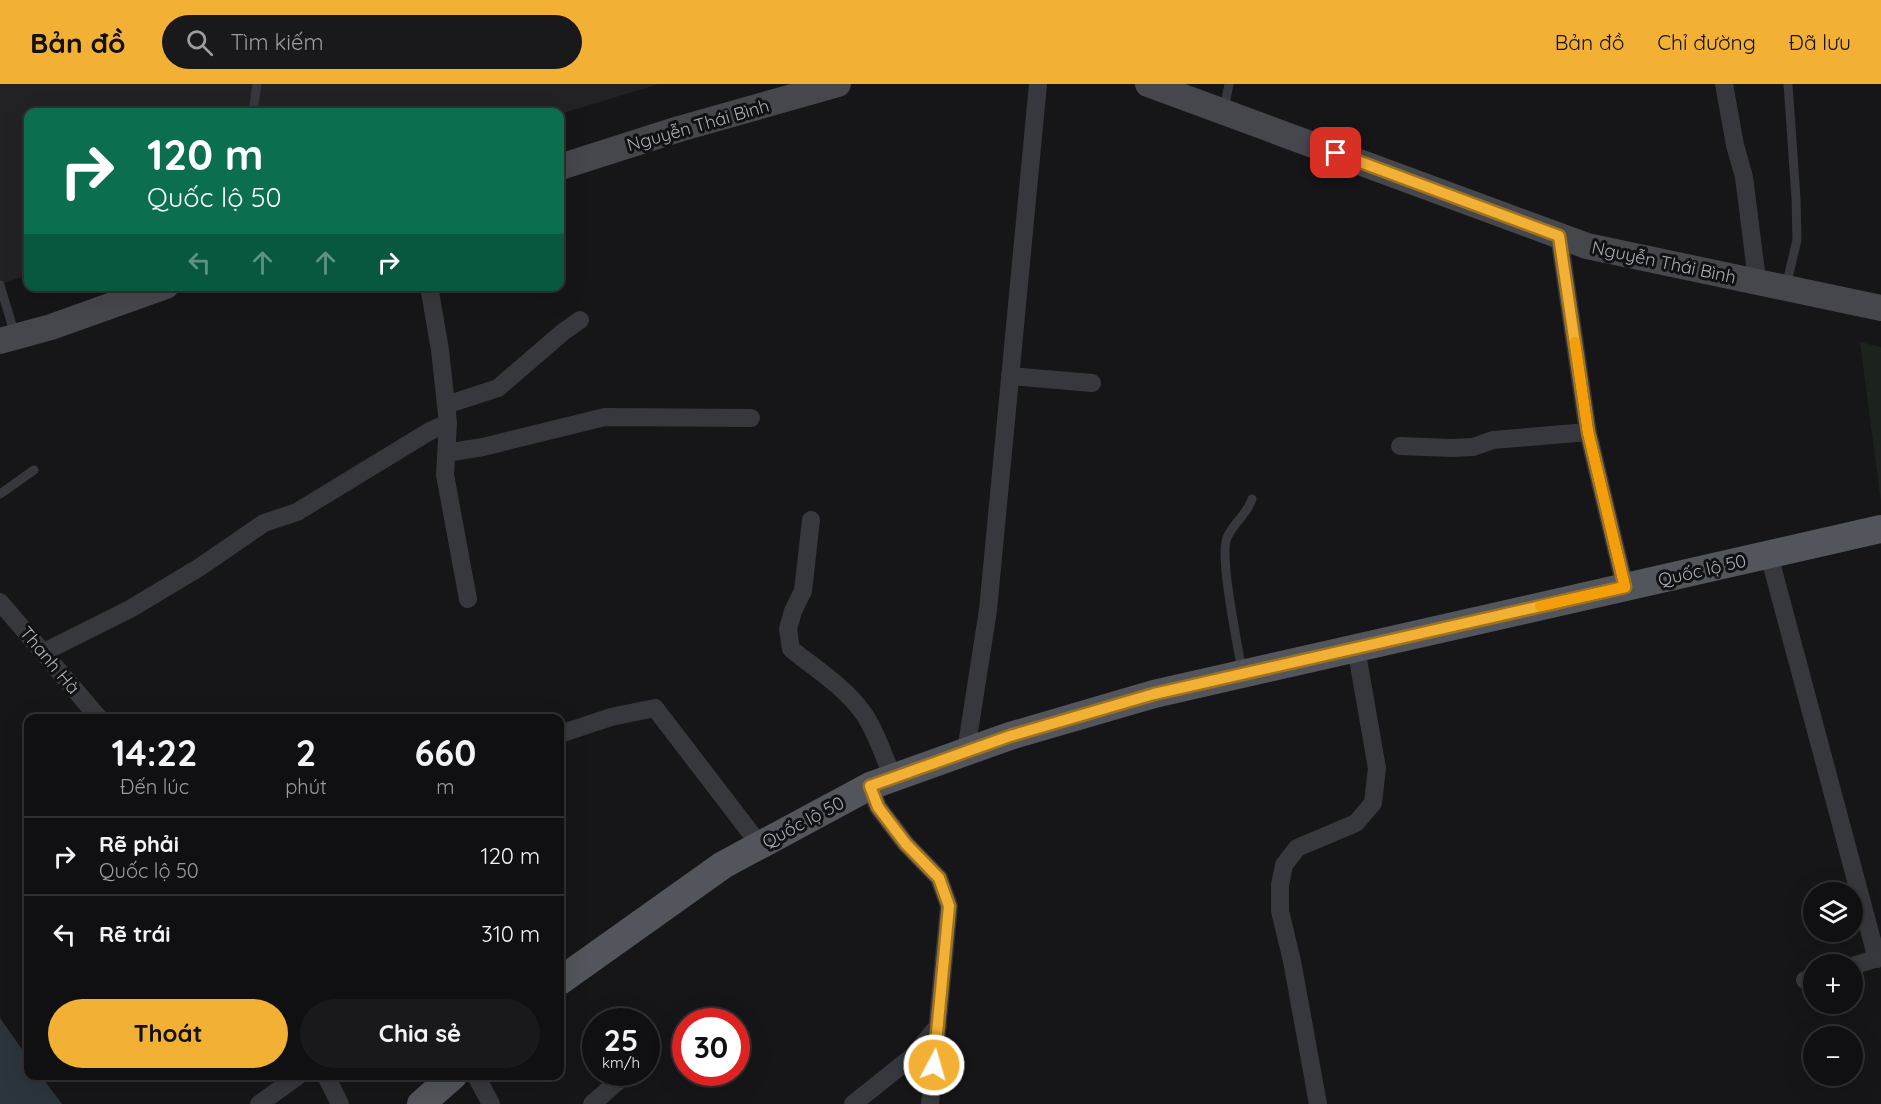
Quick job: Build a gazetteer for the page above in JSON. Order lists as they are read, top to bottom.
{
  "streets": {
    "main road": ["Quốc lộ 50"],
    "street": ["Nguyễn Thái Bình", "Thanh Hà"]
  },
  "page": {
    "header": "Bản đồ",
    "search": "Tìm kiếm",
    "nav": ["Bản đồ", "Chỉ đường", "Đã lưu"],
    "turn": ["120 m", "Quốc lộ 50"],
    "eta": [
      "14:22",
      "Đến lúc",
      "2",
      "phút",
      "660",
      "m"
    ],
    "list": [
      {
        "name": "Rẽ phải",
        "note": "Quốc lộ 50",
        "value": "120 m"
      },
      {
        "name": "Rẽ trái",
        "value": "310 m"
      }
    ],
    "map_buttons": ["+", "−"],
    "buttons": ["Thoát", "Chia sẻ"],
    "speed": "25 km/h",
    "limit": "30"
  }
}
